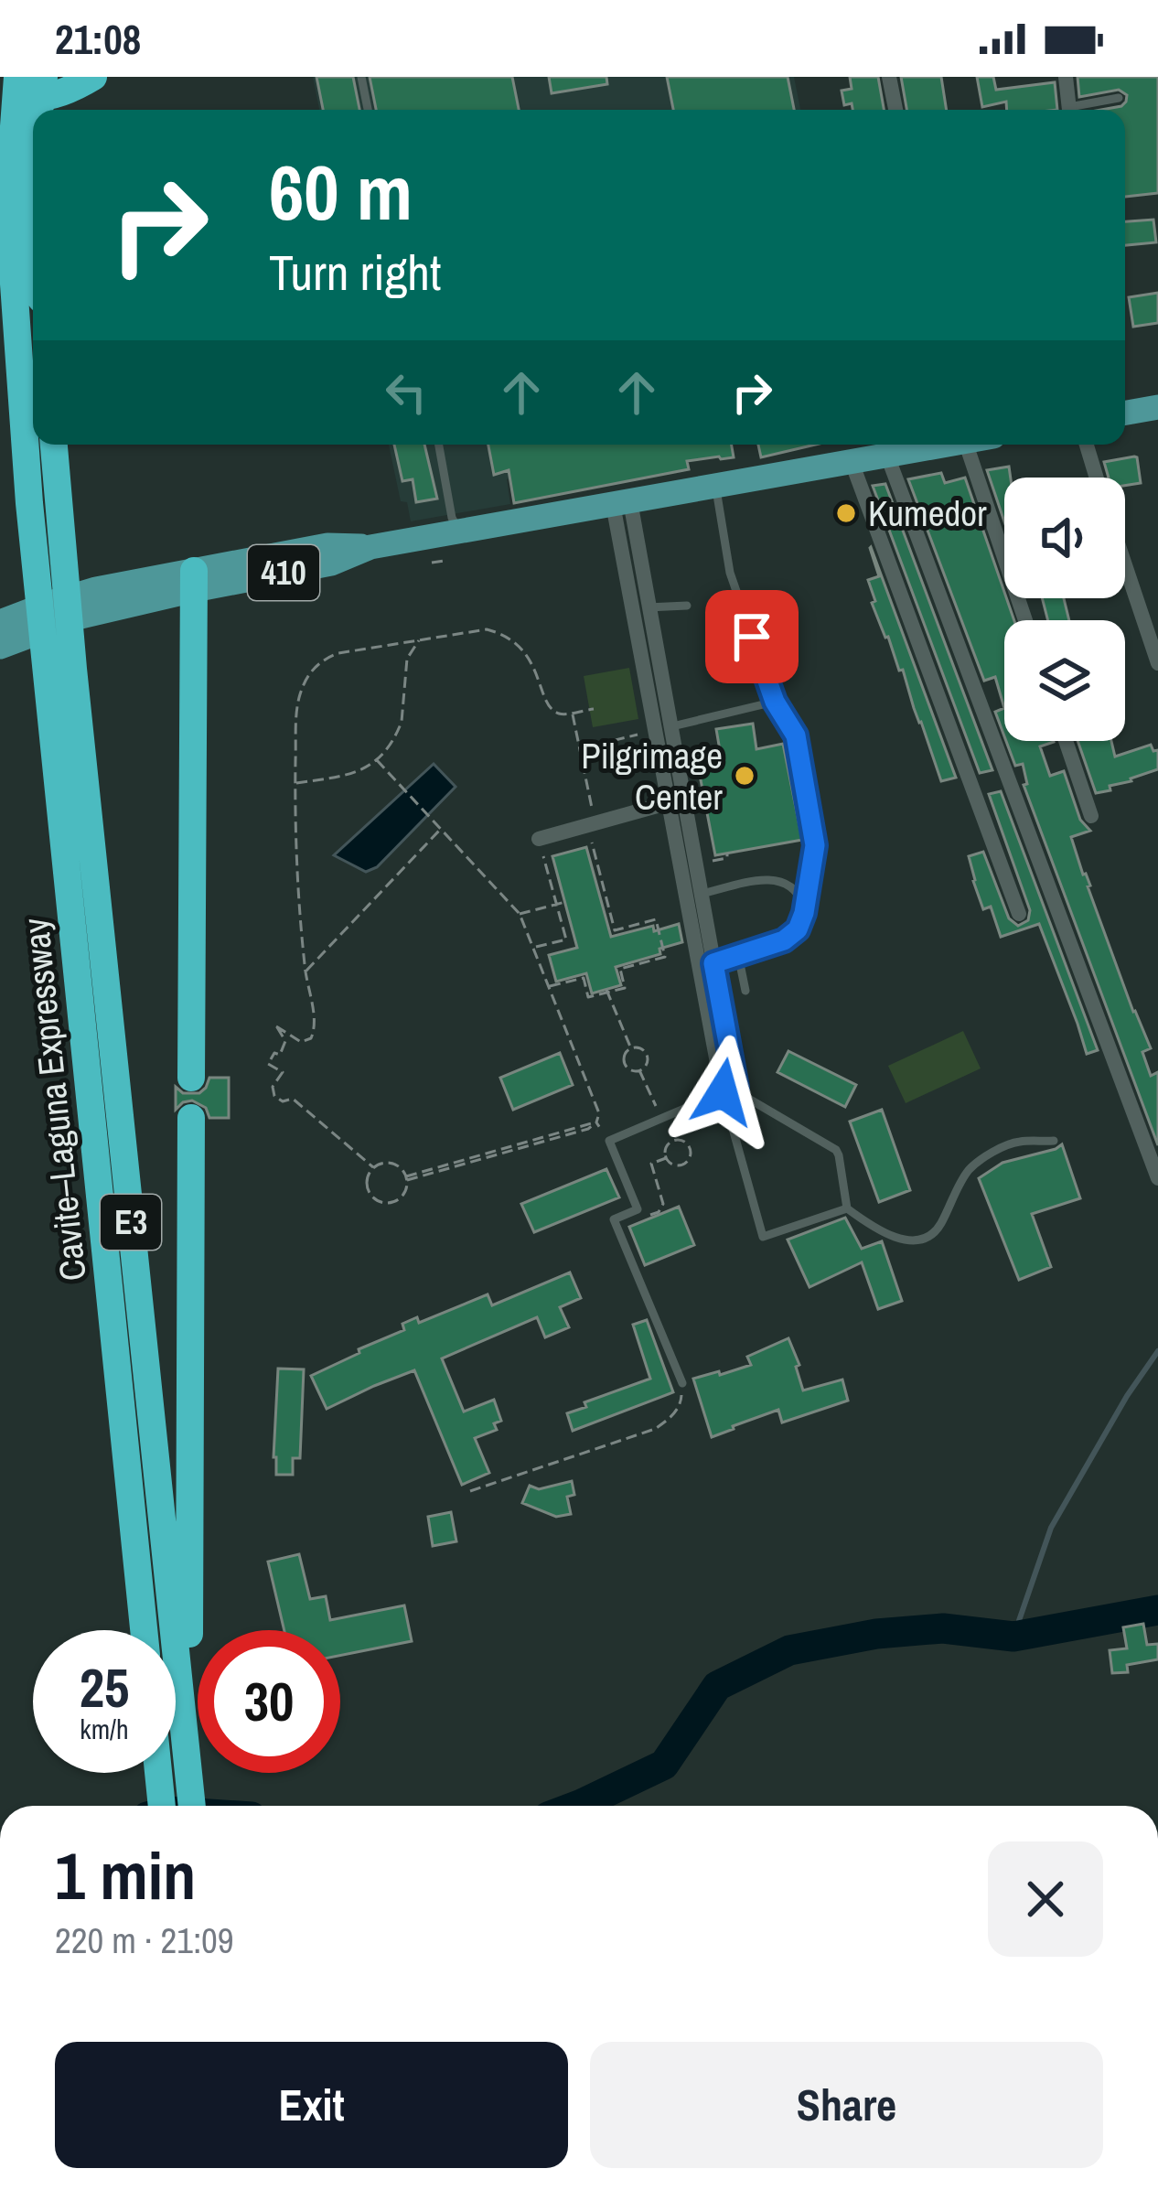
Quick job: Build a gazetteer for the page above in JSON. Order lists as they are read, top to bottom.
{
  "streets": {
    "highway": ["Cavite–Laguna Expressway", "E3"],
    "main road": ["410"]
  },
  "places": ["Kumedor", "Pilgrimage Center"],
  "page": {
    "status": "21:08",
    "turn": ["60 m", "Turn right"],
    "speed": "25 km/h",
    "limit": "30",
    "heading": ["1 min", "220 m · 21:09"],
    "buttons": ["Exit", "Share"]
  }
}
